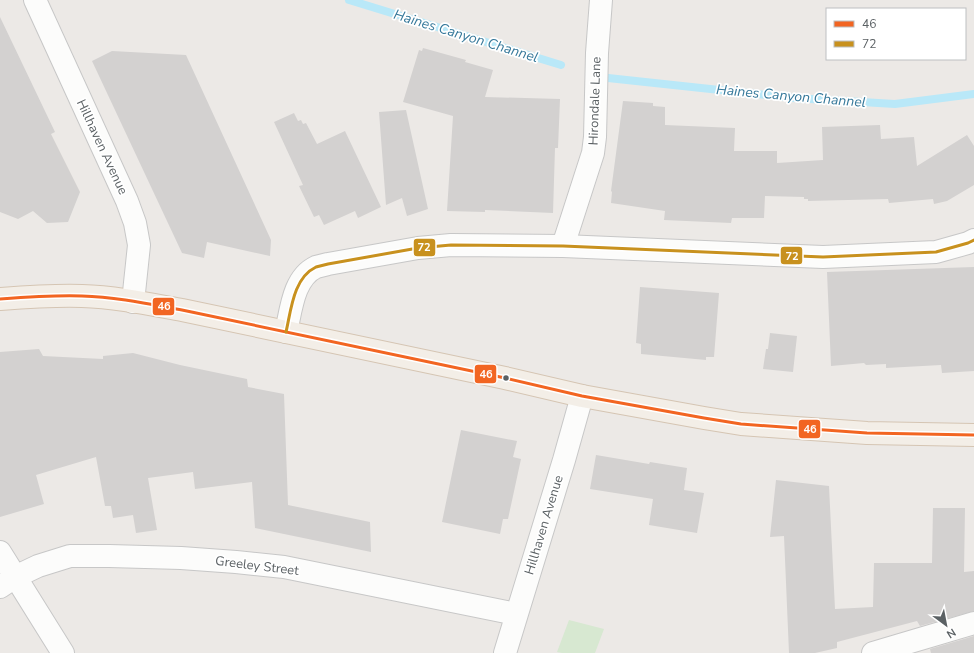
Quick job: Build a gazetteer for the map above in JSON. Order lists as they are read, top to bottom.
{
  "streets": {
    "street": ["Hirondale Lane", "Hillhaven Avenue", "Greeley Street"]
  },
  "crossings": [
    ["Hillhaven Avenue", "Greeley Street"]
  ],
  "water": ["Haines Canyon Channel"],
  "lines": ["transit line 72", "transit line 46"],
  "legend": ["46", "72"],
  "north": "bottom right"
}
